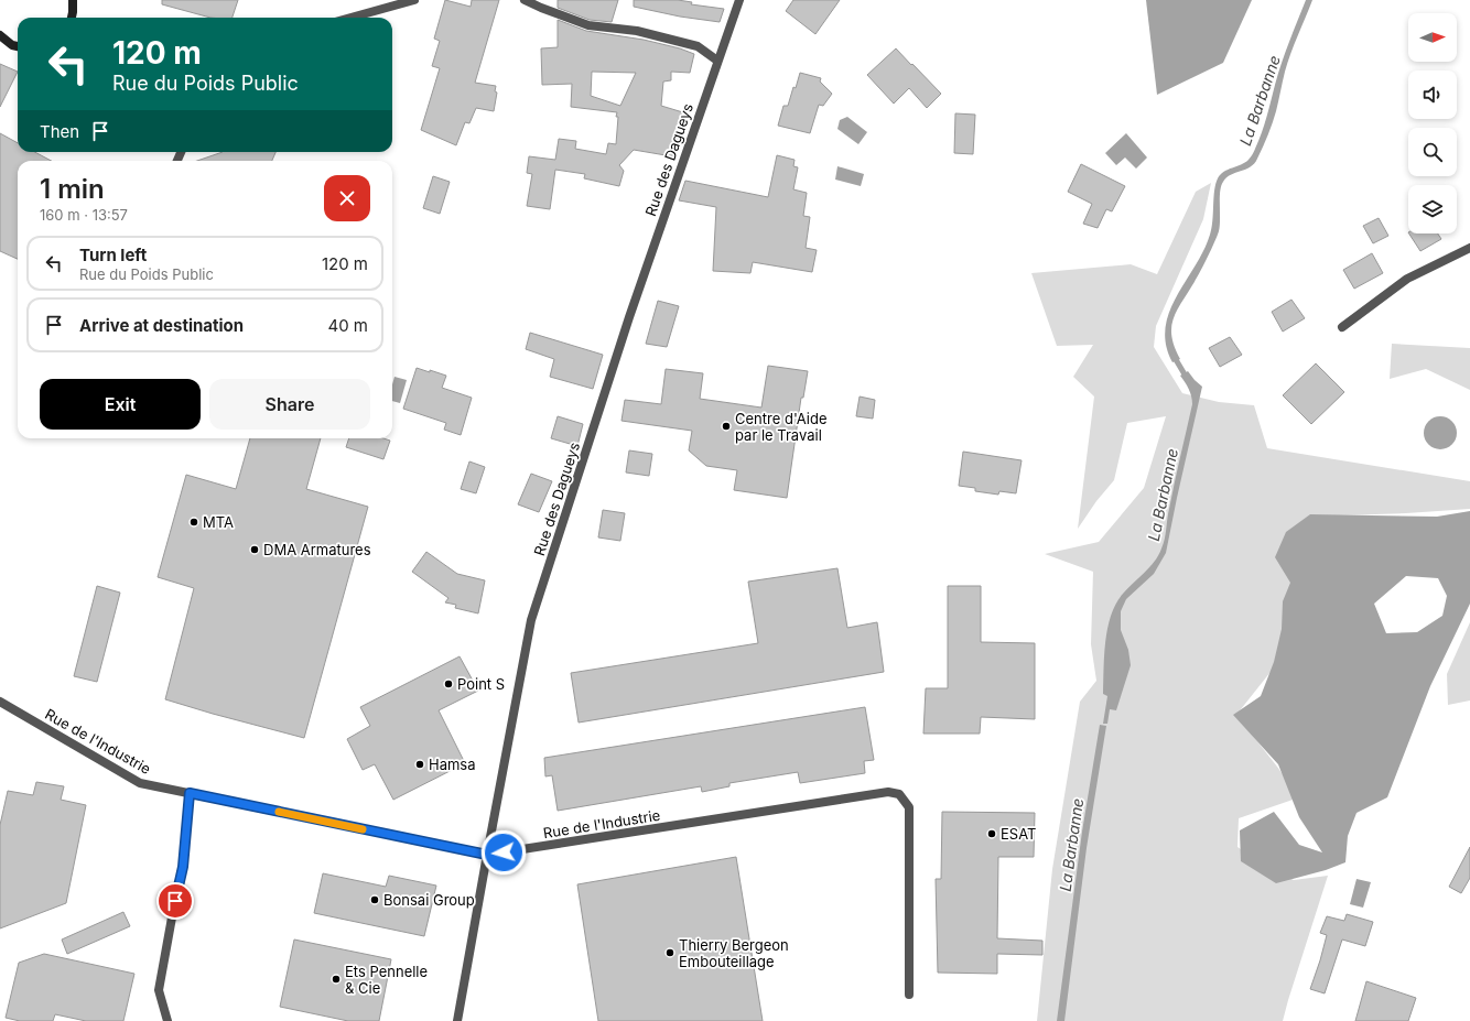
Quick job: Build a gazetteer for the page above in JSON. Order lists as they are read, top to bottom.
{
  "streets": {
    "street": ["Rue des Dagueys", "Rue de l'Industrie"]
  },
  "crossings": [
    ["Rue des Dagueys", "Rue de l'Industrie"]
  ],
  "water": ["La Barbanne"],
  "places": [
    "Centre d'Aide par le Travail",
    "MTA",
    "DMA Armatures",
    "Point S",
    "Hamsa",
    "ESAT",
    "Bonsai Group",
    "Thierry Bergeon Embouteillage",
    "Ets Pennelle & Cie"
  ],
  "north": "right",
  "page": {
    "turn": ["120 m", "Rue du Poids Public"],
    "then": "Then",
    "heading": ["1 min", "160 m · 13:57"],
    "list": [
      {
        "name": "Turn left",
        "note": "Rue du Poids Public",
        "value": "120 m"
      },
      {
        "name": "Arrive at destination",
        "value": "40 m"
      }
    ],
    "buttons": ["Exit", "Share"]
  }
}
